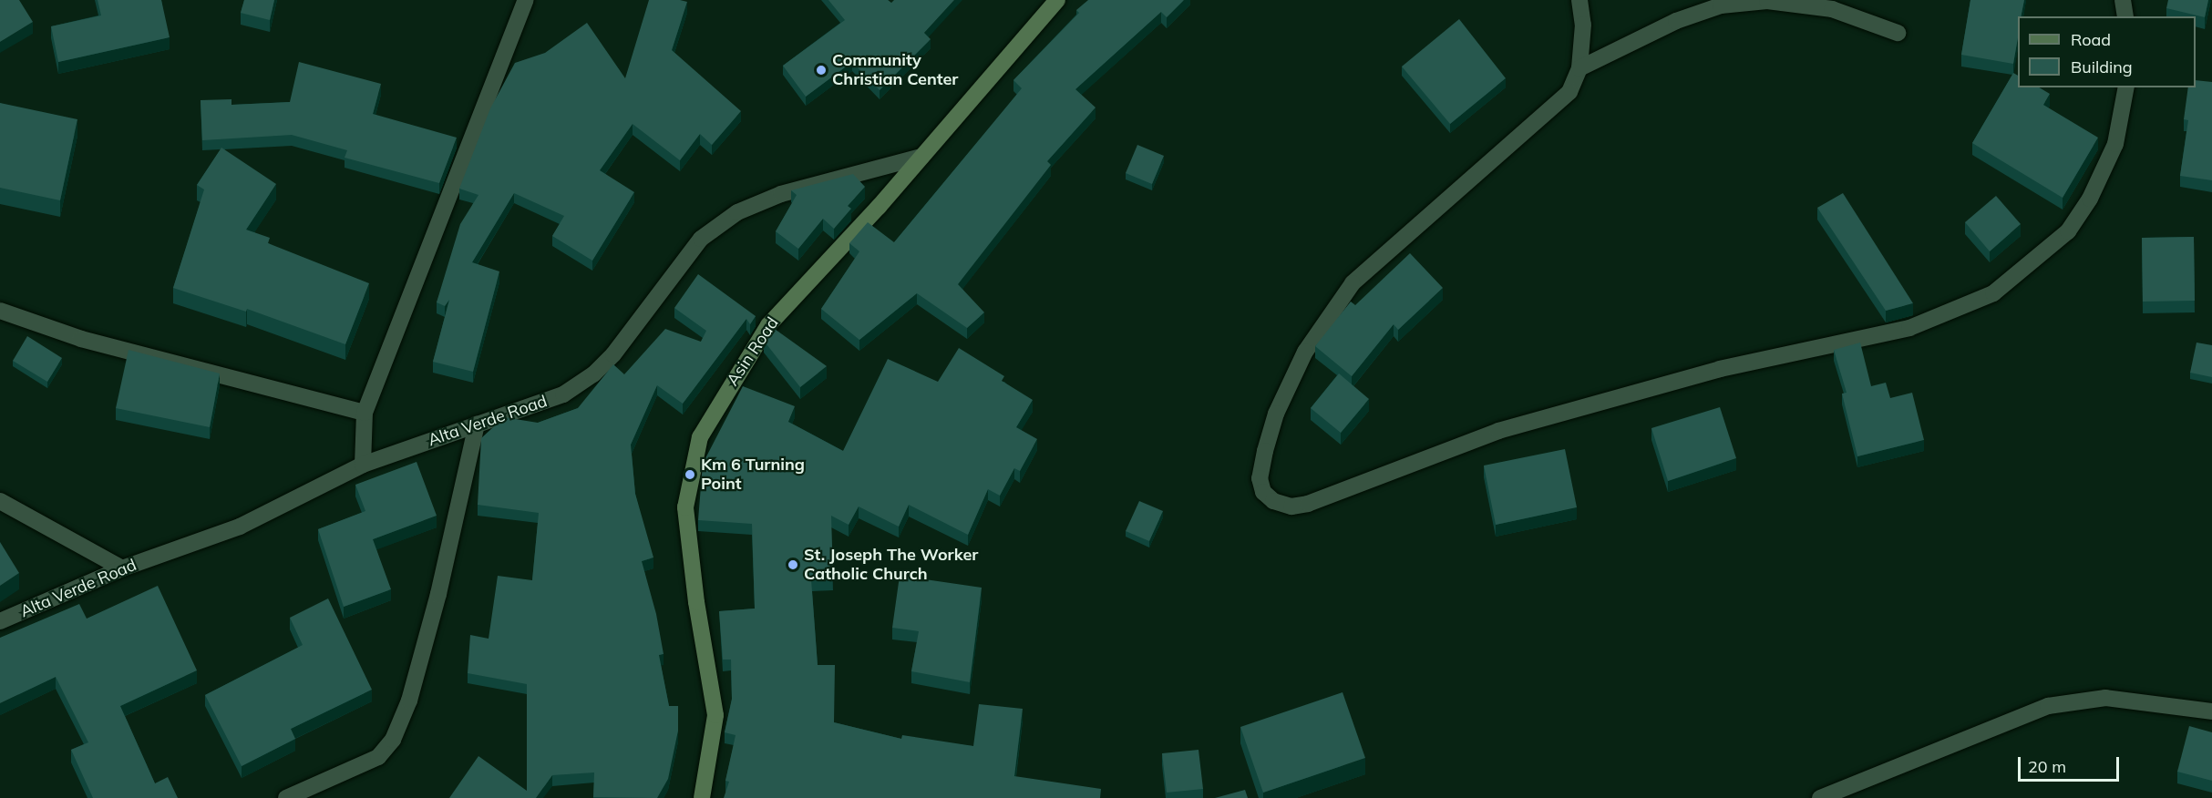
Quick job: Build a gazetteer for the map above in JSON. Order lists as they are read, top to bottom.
{
  "streets": {
    "main road": ["Asin Road"],
    "street": ["Alta Verde Road"]
  },
  "crossings": [
    ["Asin Road", "Alta Verde Road"]
  ],
  "places": ["Community Christian Center", "Km 6 Turning Point", "St. Joseph The Worker Catholic Church"],
  "legend": ["Road", "Building"],
  "scale_bar": "20 m"
}
